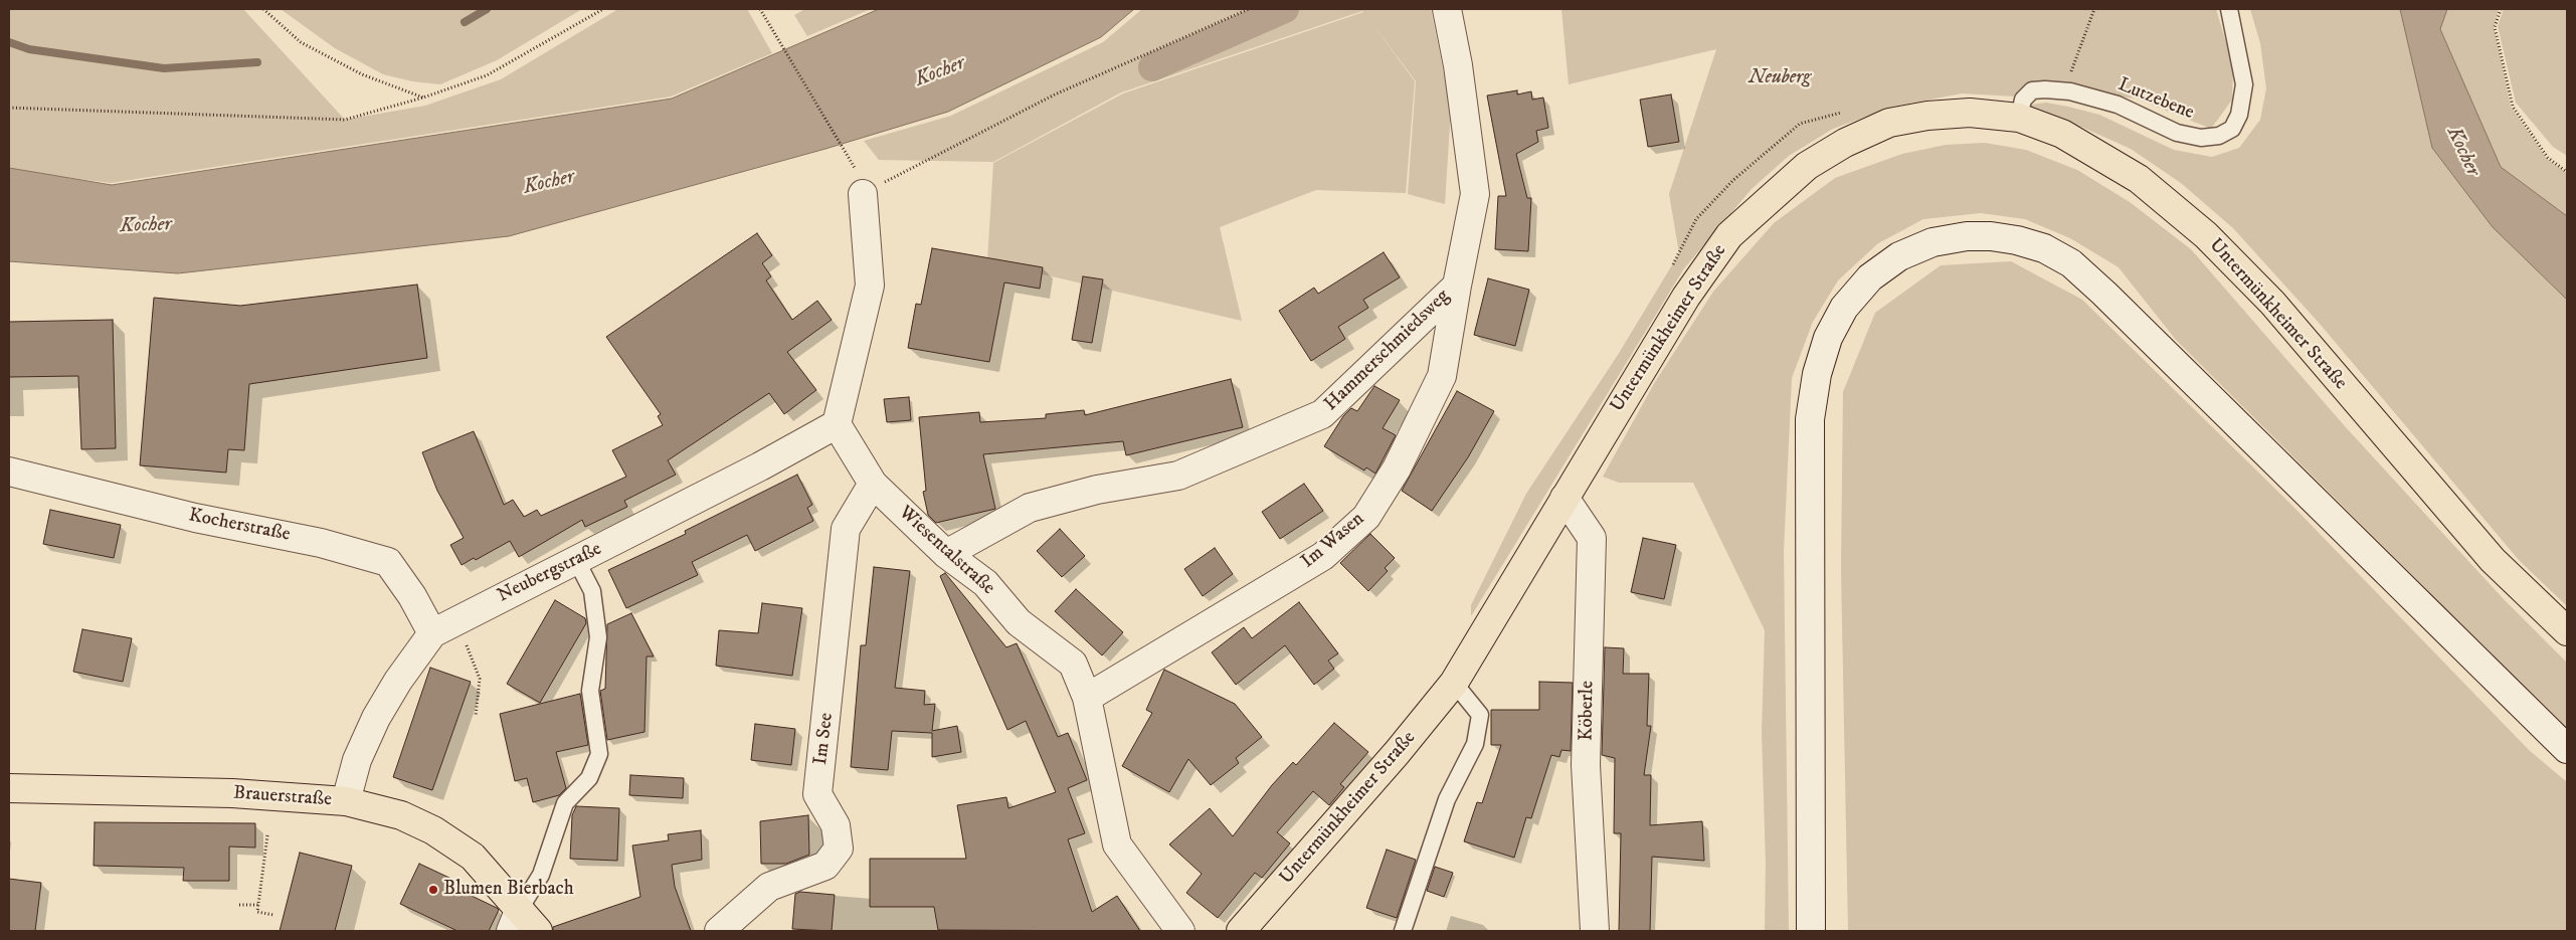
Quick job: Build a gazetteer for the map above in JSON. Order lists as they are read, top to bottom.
{
  "streets": {
    "main road": ["Untermünkheimer Straße", "Brauerstraße"],
    "street": [
      "Hammerschmiedsweg",
      "Kocherstraße",
      "Im Wasen",
      "Wiesentalstraße",
      "Neubergstraße",
      "Köberle",
      "Im See"
    ],
    "lane": ["Lutzebene"]
  },
  "crossings": [
    ["Lutzebene", "Untermünkheimer Straße"],
    ["Untermünkheimer Straße", "Köberle"],
    ["Hammerschmiedsweg", "Im Wasen"],
    ["Hammerschmiedsweg", "Wiesentalstraße"],
    ["Kocherstraße", "Neubergstraße"],
    ["Im Wasen", "Wiesentalstraße"],
    ["Wiesentalstraße", "Neubergstraße"],
    ["Wiesentalstraße", "Im See"],
    ["Neubergstraße", "Brauerstraße"]
  ],
  "water": ["Kocher"],
  "parks": ["Neuberg"],
  "places": ["Blumen Bierbach"]
}
